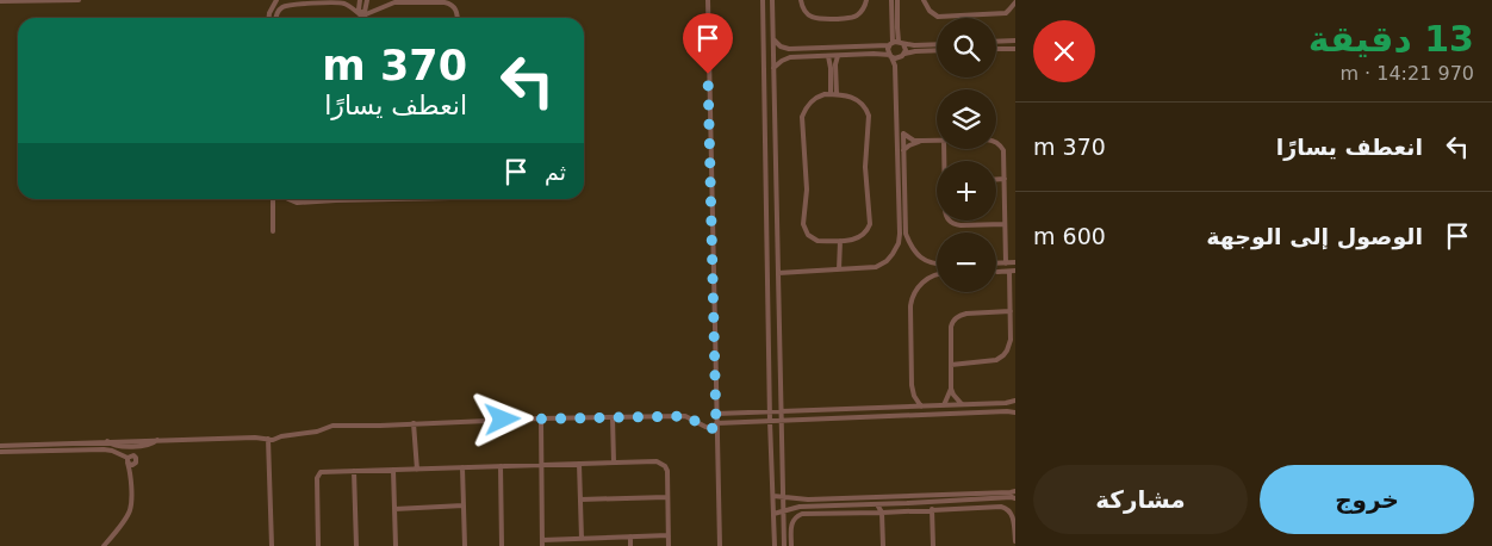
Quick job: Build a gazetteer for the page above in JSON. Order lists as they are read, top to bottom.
{
  "page": {
    "heading": ["13 دقيقة", "970 m · 14:21"],
    "map_buttons": ["+", "−"],
    "turn": ["370 m", "انعطف يسارًا"],
    "list": [
      {
        "name": "انعطف يسارًا",
        "value": "370 m"
      },
      {
        "name": "الوصول إلى الوجهة",
        "value": "600 m"
      }
    ],
    "then": "ثم",
    "buttons": ["خروج", "مشاركة"]
  }
}
